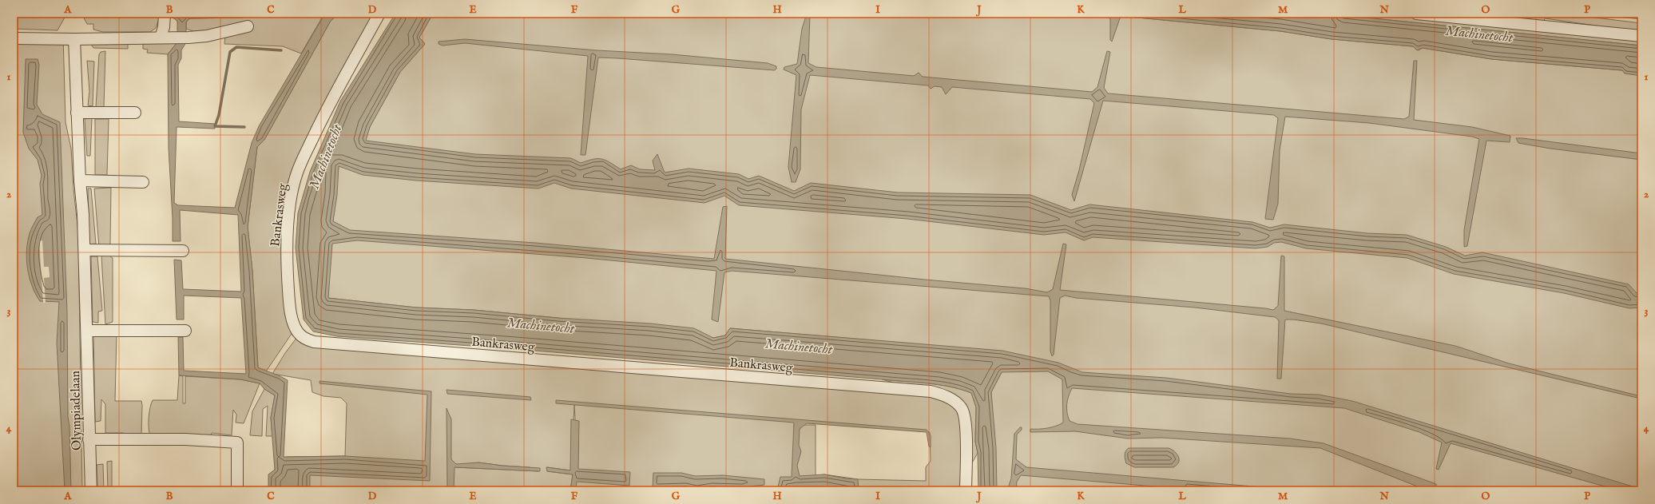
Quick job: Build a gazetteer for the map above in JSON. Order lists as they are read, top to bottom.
{
  "streets": {
    "street": ["Bankrasweg", "Olympiadelaan"]
  },
  "water": ["Machinetocht"],
  "grid": {
    "columns": [
      "A",
      "B",
      "C",
      "D",
      "E",
      "F",
      "G",
      "H",
      "I",
      "J",
      "K",
      "L",
      "M",
      "N",
      "O",
      "P"
    ],
    "rows": [
      "1",
      "2",
      "3",
      "4"
    ]
  }
}
